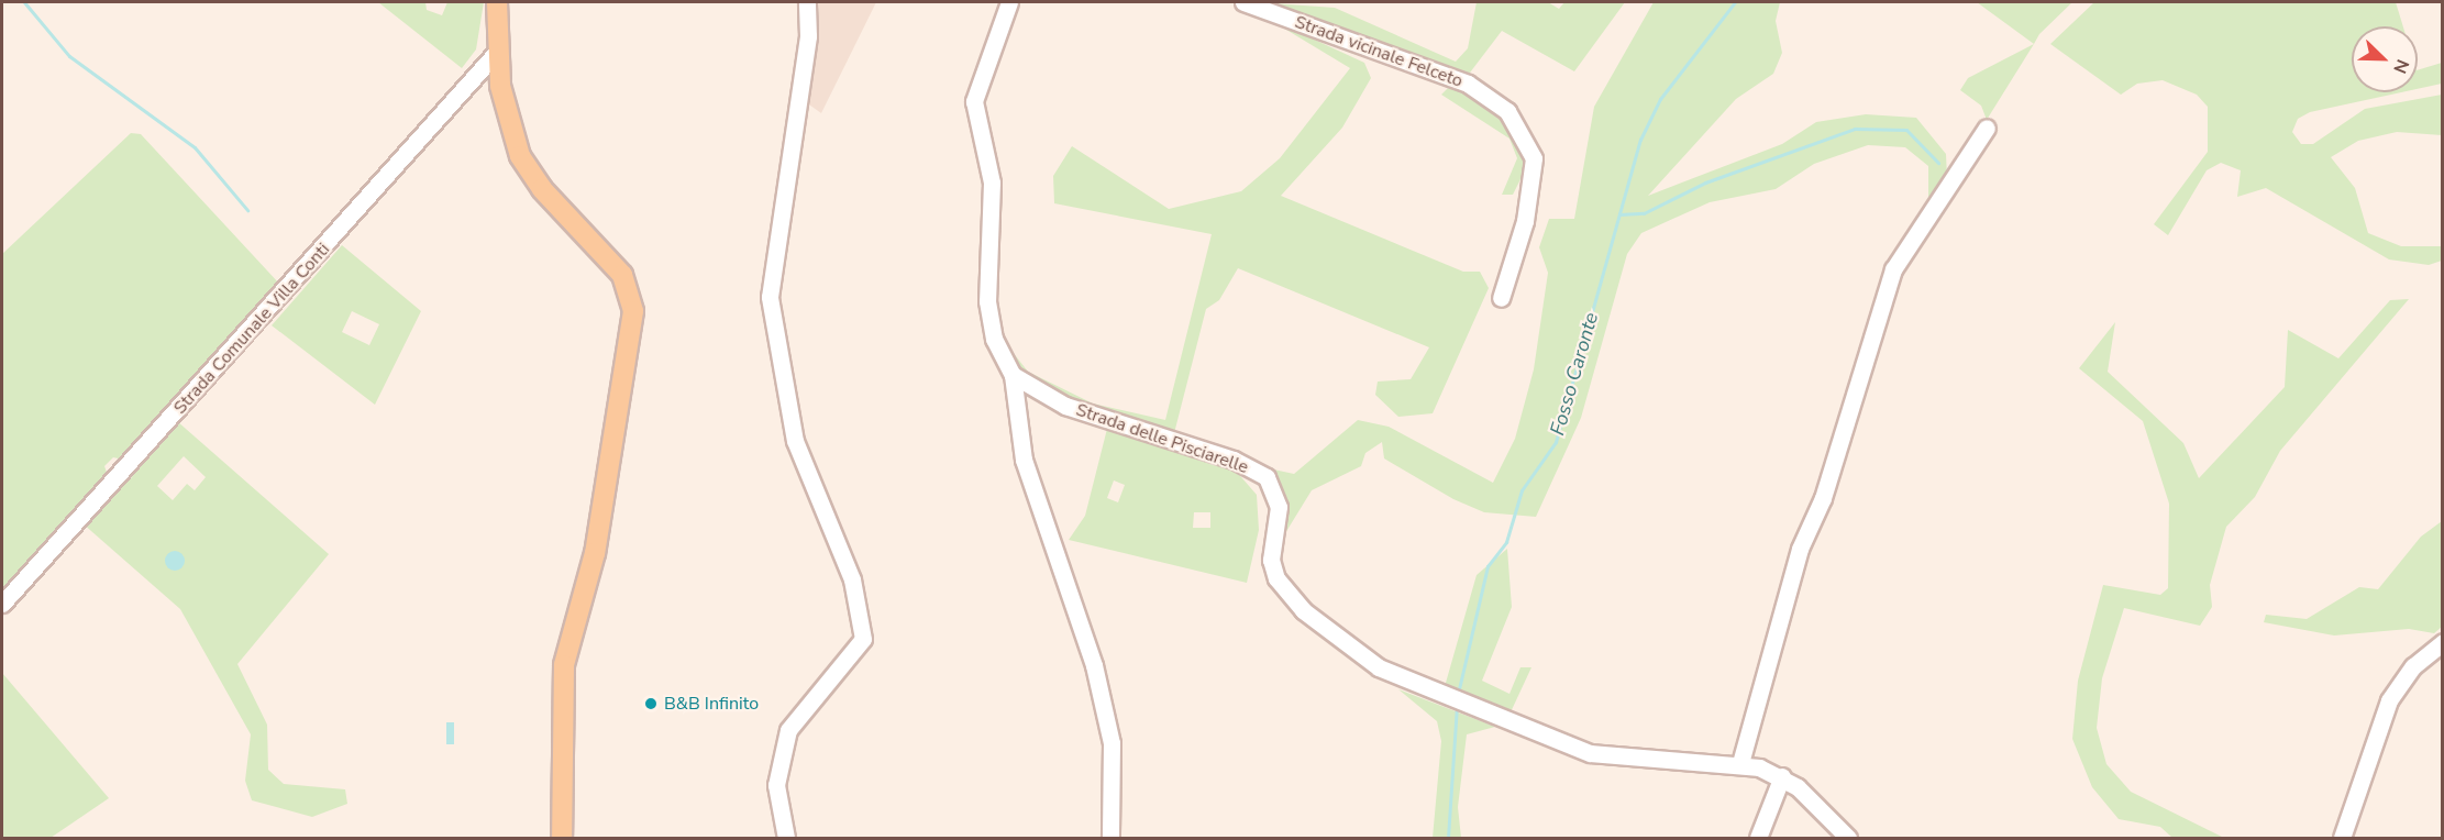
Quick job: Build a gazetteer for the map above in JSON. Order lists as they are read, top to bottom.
{
  "streets": {
    "street": ["Strada vicinale Felceto", "Strada Comunale Villa Conti", "Strada delle Pisciarelle"]
  },
  "water": ["Fosso Caronte"],
  "places": ["B&B Infinito"],
  "north": "bottom right"
}
